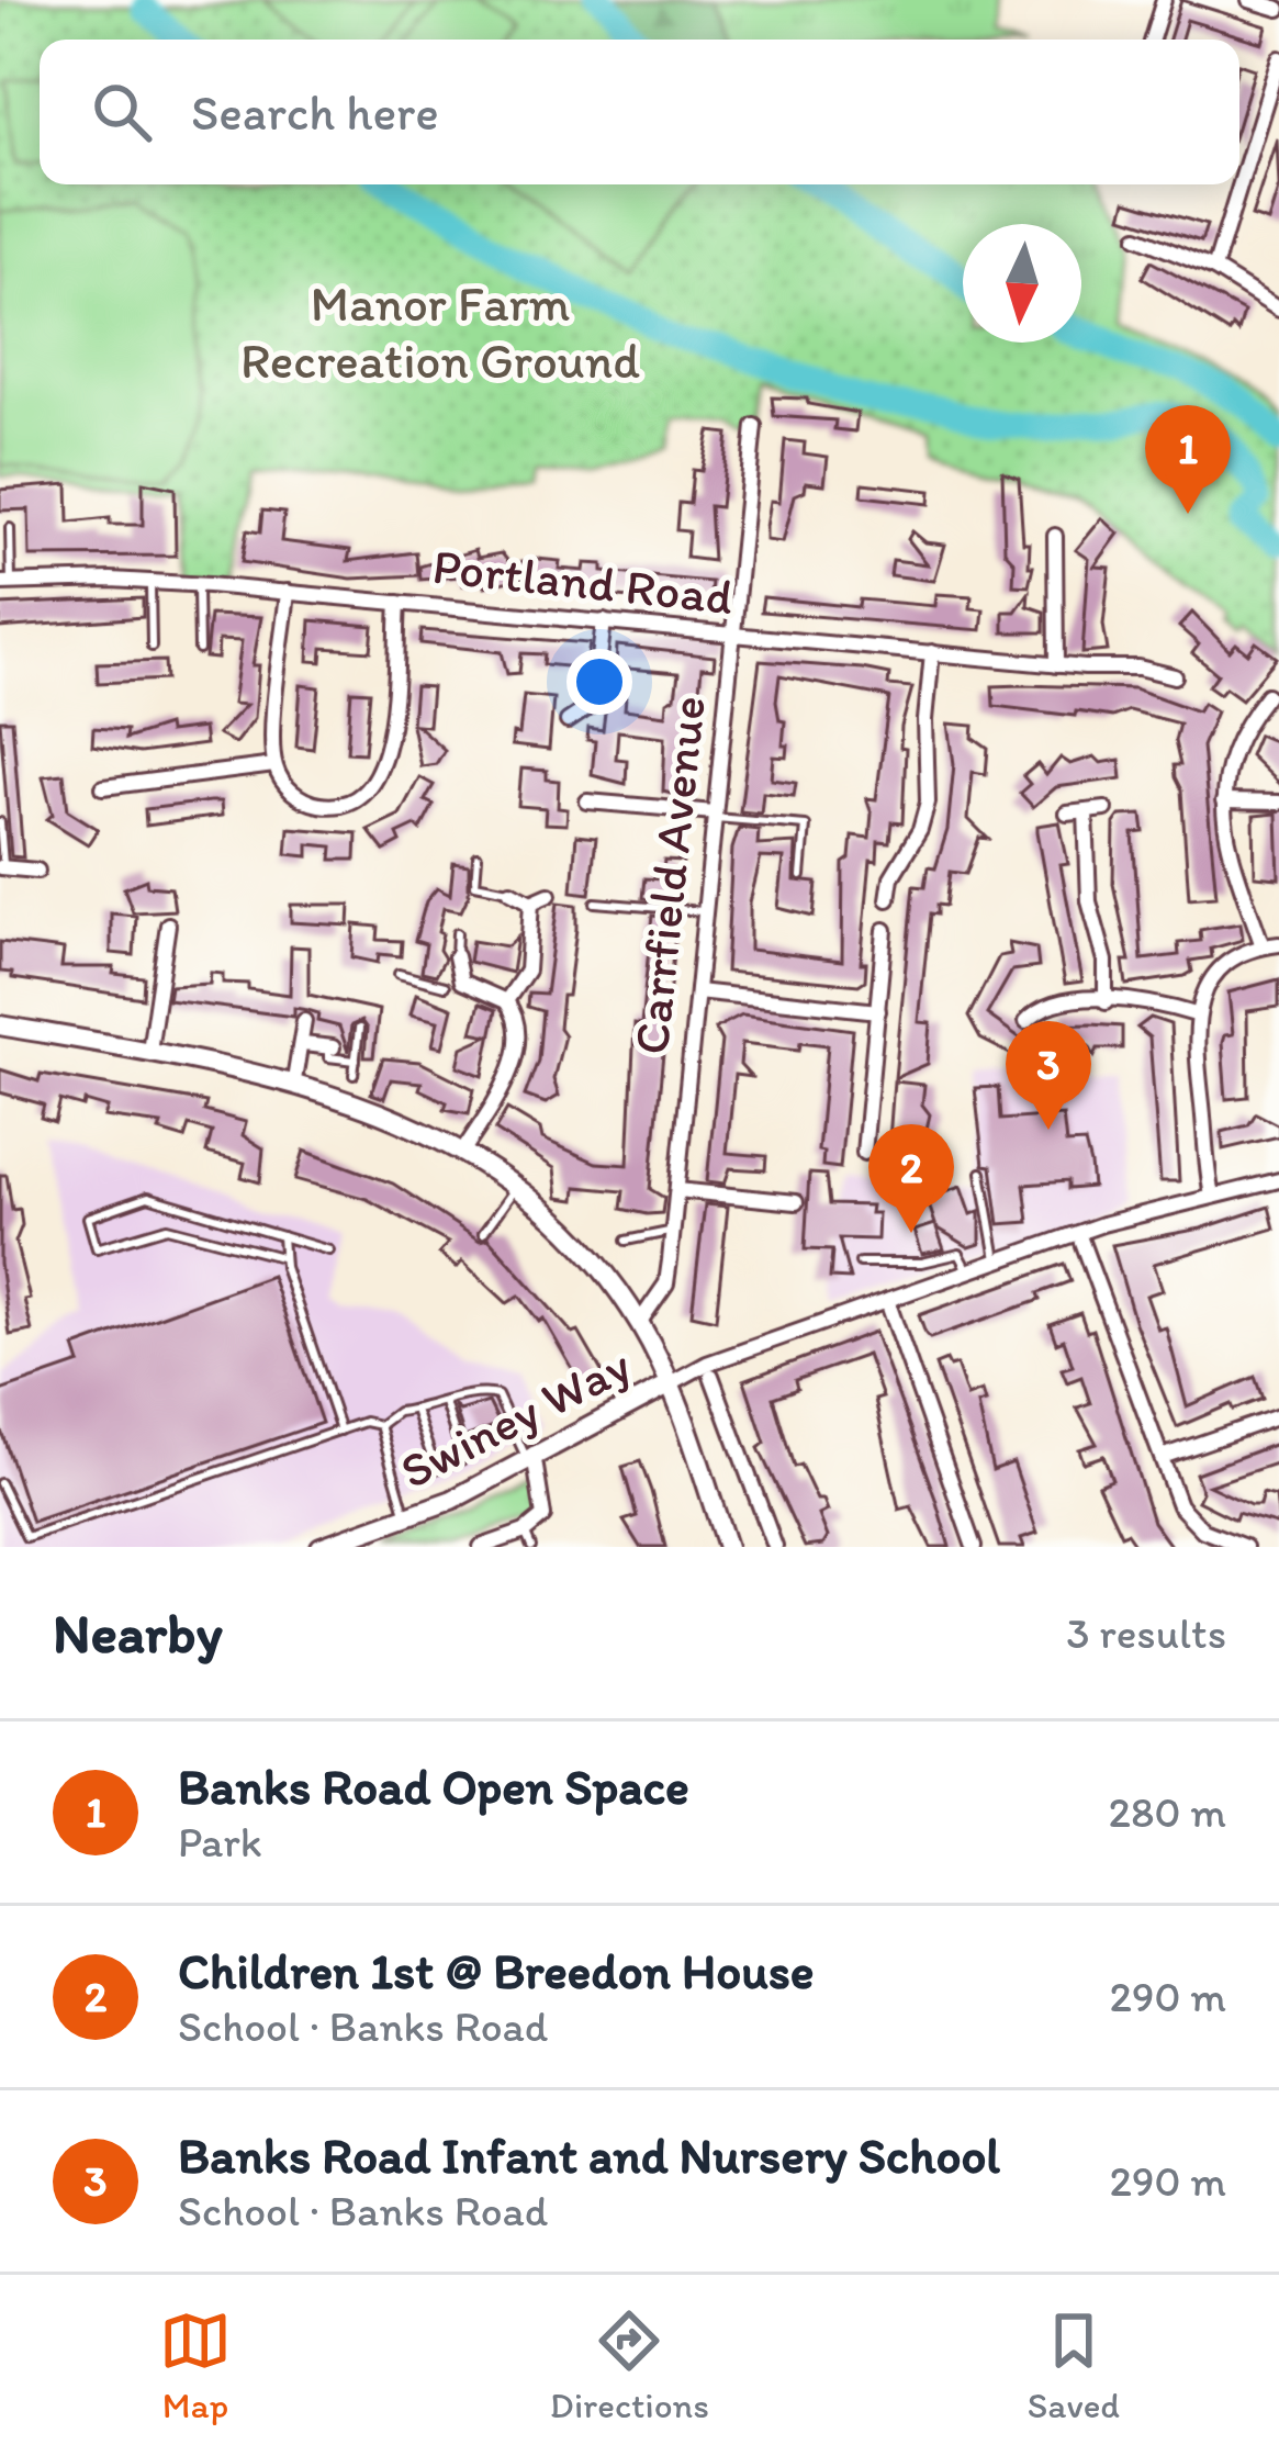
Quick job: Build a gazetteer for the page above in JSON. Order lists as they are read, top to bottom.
{
  "streets": {
    "main road": ["Swiney Way"],
    "street": ["Portland Road", "Carrfield Avenue"]
  },
  "crossings": [
    ["Portland Road", "Carrfield Avenue"]
  ],
  "parks": ["Manor Farm Recreation Ground"],
  "north": "bottom",
  "page": {
    "search": "Search here",
    "pins": ["1", "3", "2"],
    "heading": ["Nearby", "3 results"],
    "list": [
      {
        "mark": "1",
        "name": "Banks Road Open Space",
        "note": "Park",
        "value": "280 m"
      },
      {
        "mark": "2",
        "name": "Children 1st @ Breedon House",
        "note": "School · Banks Road",
        "value": "290 m"
      },
      {
        "mark": "3",
        "name": "Banks Road Infant and Nursery School",
        "note": "School · Banks Road",
        "value": "290 m"
      }
    ],
    "nav": ["Map", "Directions", "Saved"]
  }
}
